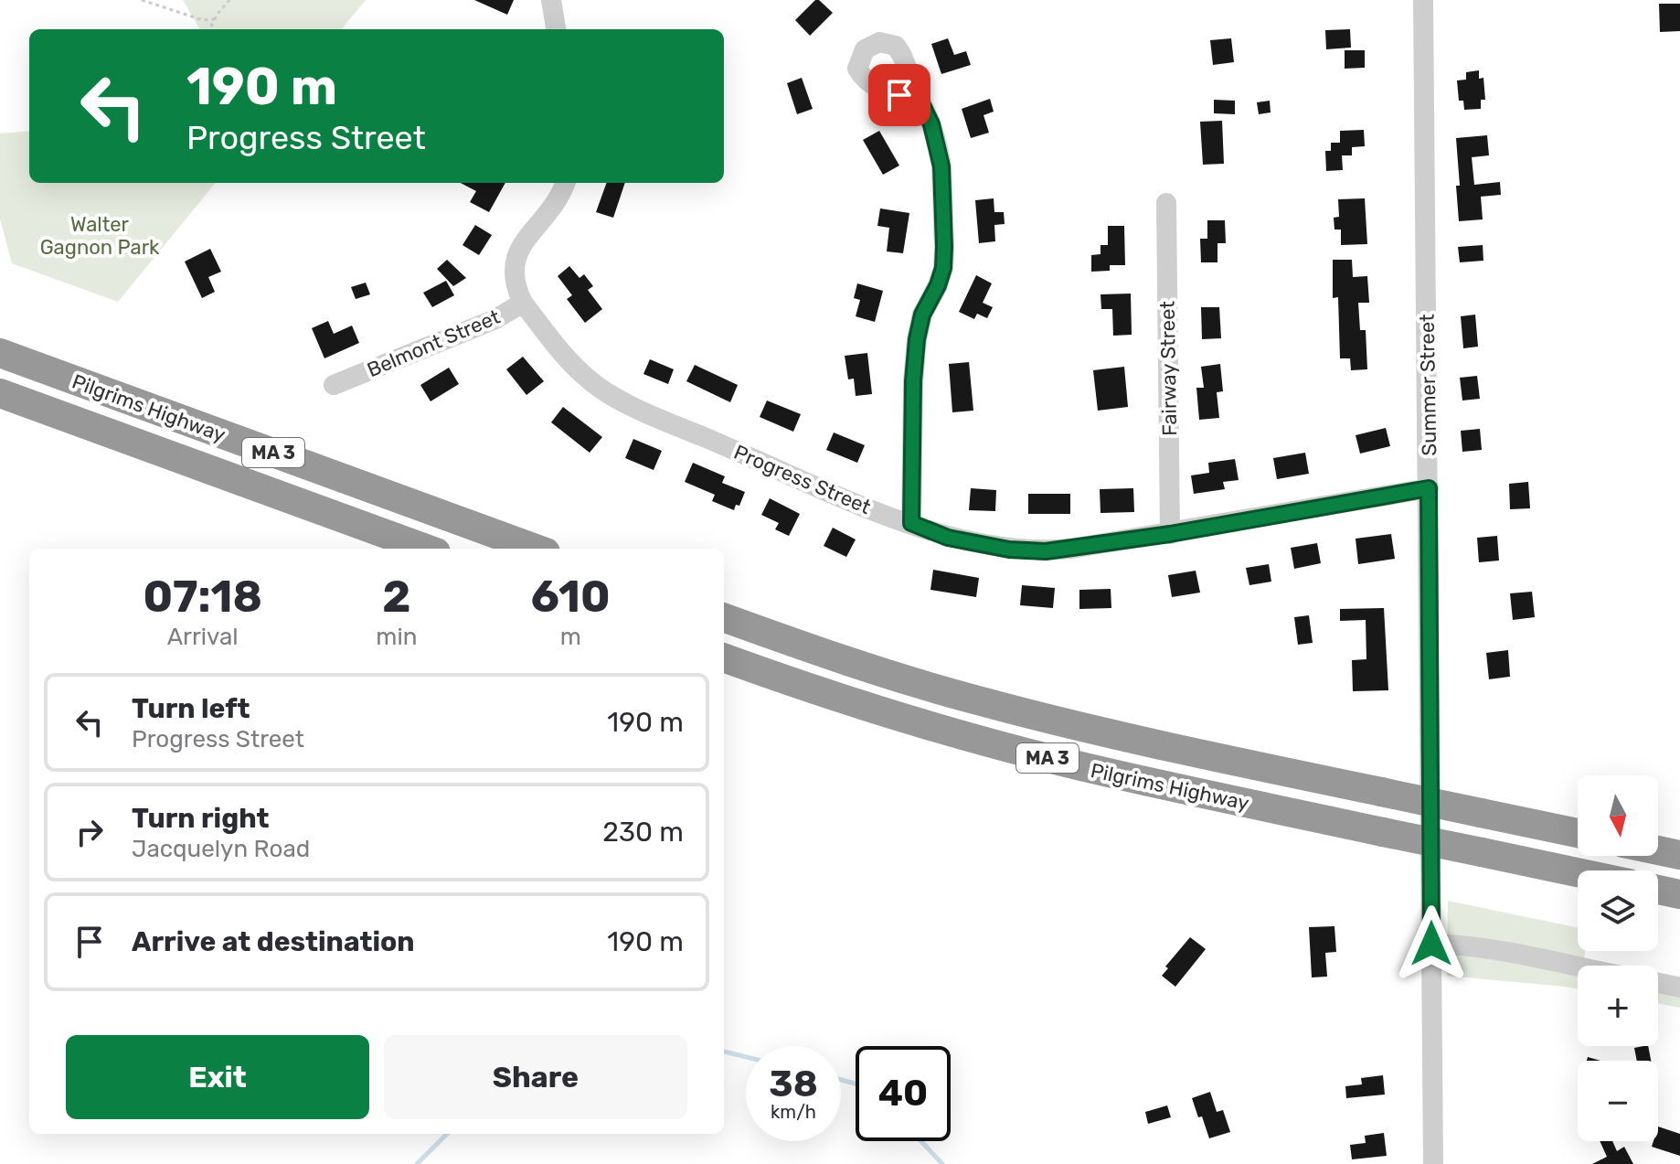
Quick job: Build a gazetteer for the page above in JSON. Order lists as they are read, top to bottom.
{
  "streets": {
    "highway": ["Pilgrims Highway", "MA 3"],
    "street": [
      "Belmont Street",
      "Fairway Street",
      "Summer Street",
      "Progress Street"
    ]
  },
  "crossings": [
    ["Belmont Street", "Progress Street"],
    ["Fairway Street", "Progress Street"],
    ["Summer Street", "Progress Street"]
  ],
  "parks": ["Walter Gagnon Park"],
  "north": "bottom",
  "page": {
    "turn": ["190 m", "Progress Street"],
    "eta": [
      "07:18",
      "Arrival",
      "2",
      "min",
      "610",
      "m"
    ],
    "list": [
      {
        "name": "Turn left",
        "note": "Progress Street",
        "value": "190 m"
      },
      {
        "name": "Turn right",
        "note": "Jacquelyn Road",
        "value": "230 m"
      },
      {
        "name": "Arrive at destination",
        "value": "190 m"
      }
    ],
    "map_buttons": ["+", "−"],
    "buttons": ["Exit", "Share"],
    "speed": "38 km/h",
    "limit": "40"
  }
}
